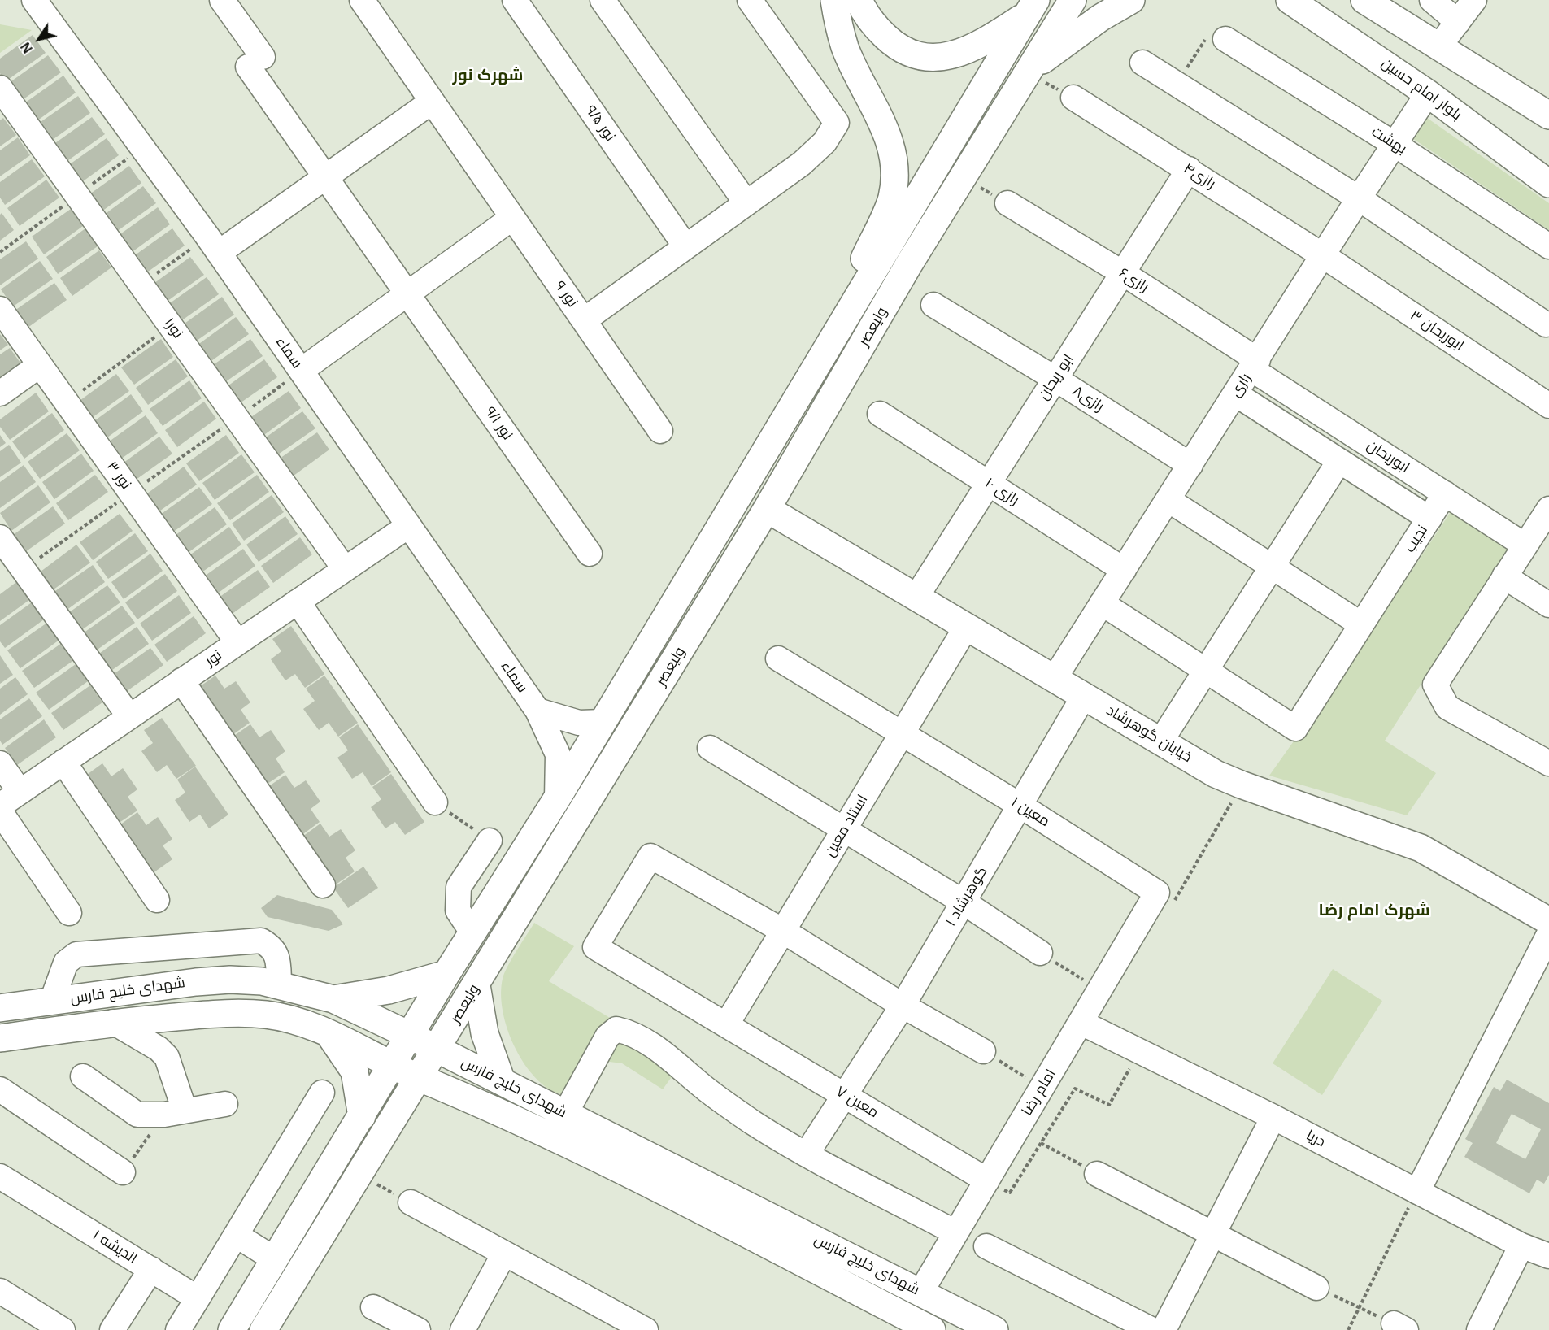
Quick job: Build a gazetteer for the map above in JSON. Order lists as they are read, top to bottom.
{
  "streets": {
    "main road": [
      "بلوار امام حسین",
      "ولیعصر",
      "خیابان گوهرشاد",
      "شهدای خلیج فارس"
    ],
    "street": [
      "نور ۹/۵",
      "بهشت",
      "رازی۴",
      "رازی۶",
      "نور ۹",
      "نور۱",
      "ابوریحان ۳",
      "سماء",
      "ابو ریحان",
      "رازی",
      "رازی۸",
      "نور ۹/۱",
      "ابوریحان",
      "نور ۳",
      "رازی ۱۰",
      "نجیب",
      "نور",
      "معین ۱",
      "استاد معین",
      "گوهرشاد ۱",
      "امام رضا",
      "معین ۷",
      "دریا",
      "اندیشه ۱"
    ]
  },
  "crossings": [
    ["بلوار امام حسین", "رازی"],
    ["نور ۹/۵", "نور ۹"],
    ["بهشت", "رازی"],
    ["رازی۴", "ابوریحان ۳"],
    ["رازی۴", "ابو ریحان"],
    ["رازی۴", "رازی"],
    ["رازی۶", "ابو ریحان"],
    ["رازی۶", "رازی"],
    ["رازی۶", "ابوریحان"],
    ["ولیعصر", "سماء"],
    ["ولیعصر", "خیابان گوهرشاد"],
    ["ولیعصر", "شهدای خلیج فارس"],
    ["نور۱", "نور"],
    ["ابوریحان ۳", "رازی"],
    ["سماء", "نور"],
    ["ابو ریحان", "رازی۸"],
    ["ابو ریحان", "رازی ۱۰"],
    ["رازی", "رازی۸"],
    ["رازی", "ابوریحان"],
    ["رازی", "رازی ۱۰"],
    ["رازی", "نجیب"],
    ["رازی", "خیابان گوهرشاد"],
    ["نور ۳", "نور"],
    ["خیابان گوهرشاد", "استاد معین"],
    ["خیابان گوهرشاد", "گوهرشاد ۱"],
    ["معین ۱", "استاد معین"],
    ["معین ۱", "گوهرشاد ۱"],
    ["معین ۱", "امام رضا"],
    ["استاد معین", "معین ۷"],
    ["گوهرشاد ۱", "معین ۷"],
    ["شهدای خلیج فارس", "امام رضا"],
    ["امام رضا", "معین ۷"],
    ["امام رضا", "دریا"]
  ],
  "districts": ["شهرک نور", "شهرک امام رضا"],
  "north": "bottom left"
}
